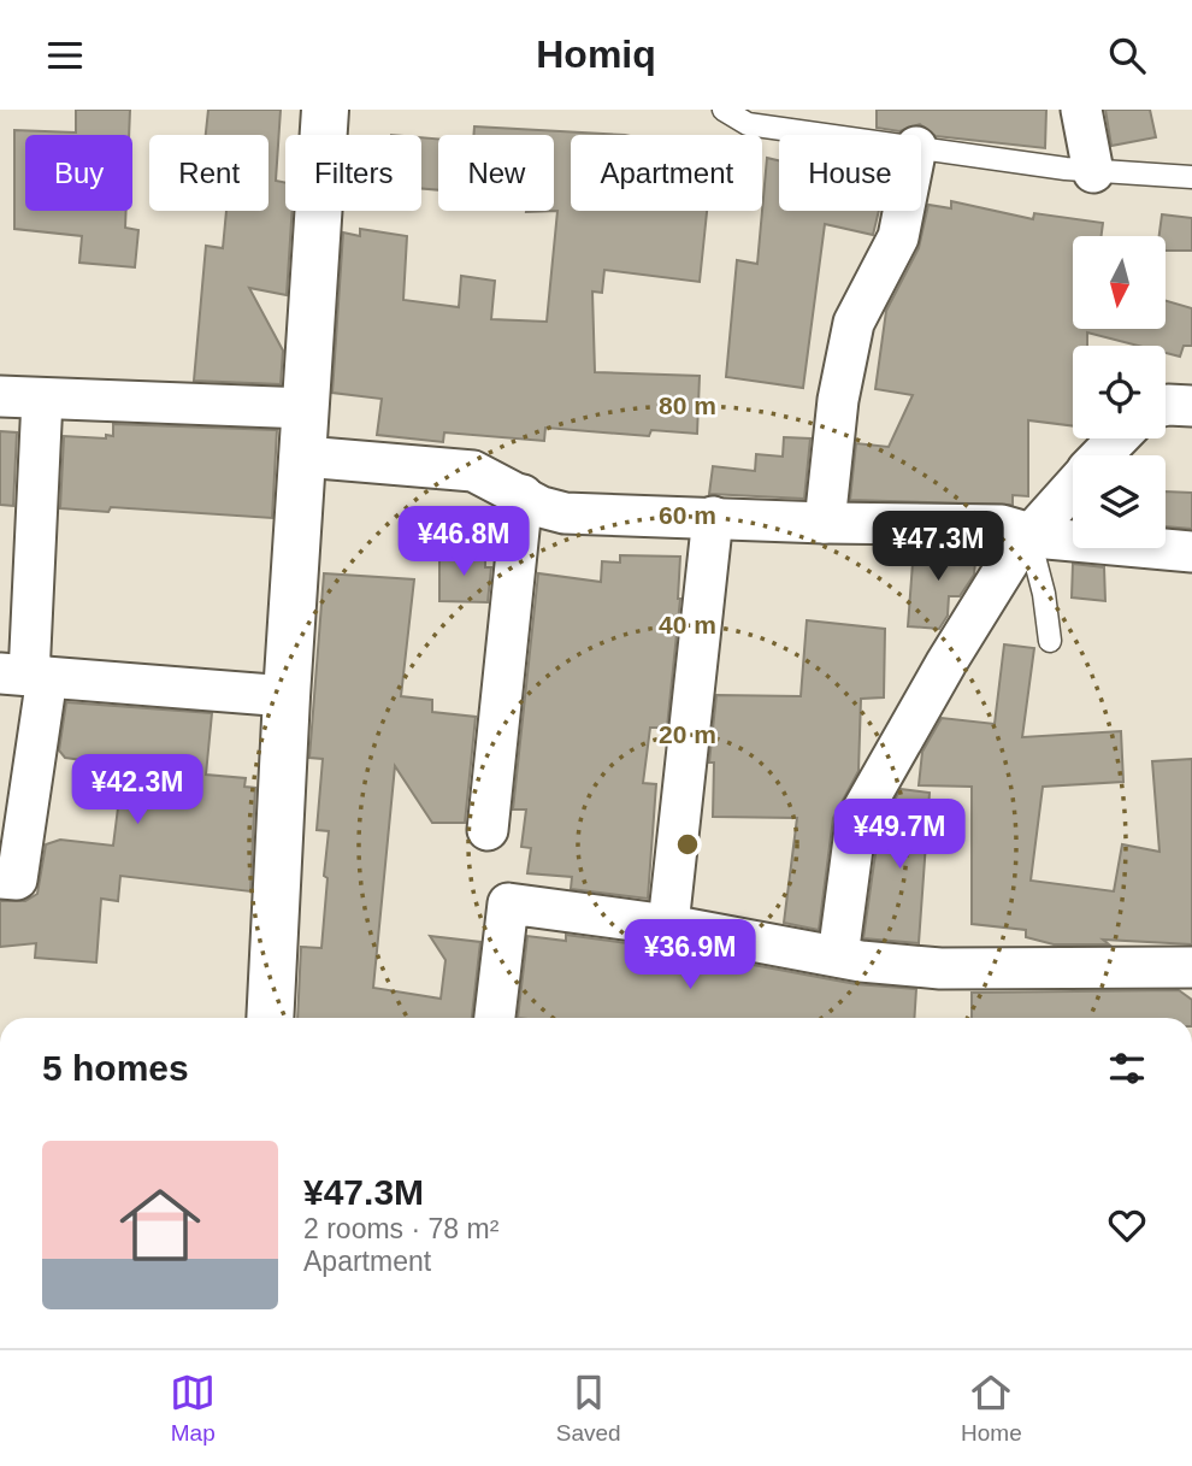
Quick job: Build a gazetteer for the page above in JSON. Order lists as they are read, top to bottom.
{
  "north": "bottom",
  "page": {
    "header": "Homiq",
    "chip": [
      "Buy",
      "Rent",
      "Filters",
      "New",
      "Apartment",
      "House"
    ],
    "price": [
      "¥46.8M",
      "¥47.3M",
      "¥42.3M",
      "¥49.7M",
      "¥36.9M"
    ],
    "heading": "5 homes",
    "list": [
      {
        "name": "¥47.3M",
        "note": "2 rooms · 78 m² · Apartment"
      }
    ],
    "tabs": ["Map", "Saved", "Home"]
  },
  "rings": [
    "80 m",
    "60 m",
    "40 m",
    "20 m"
  ]
}
